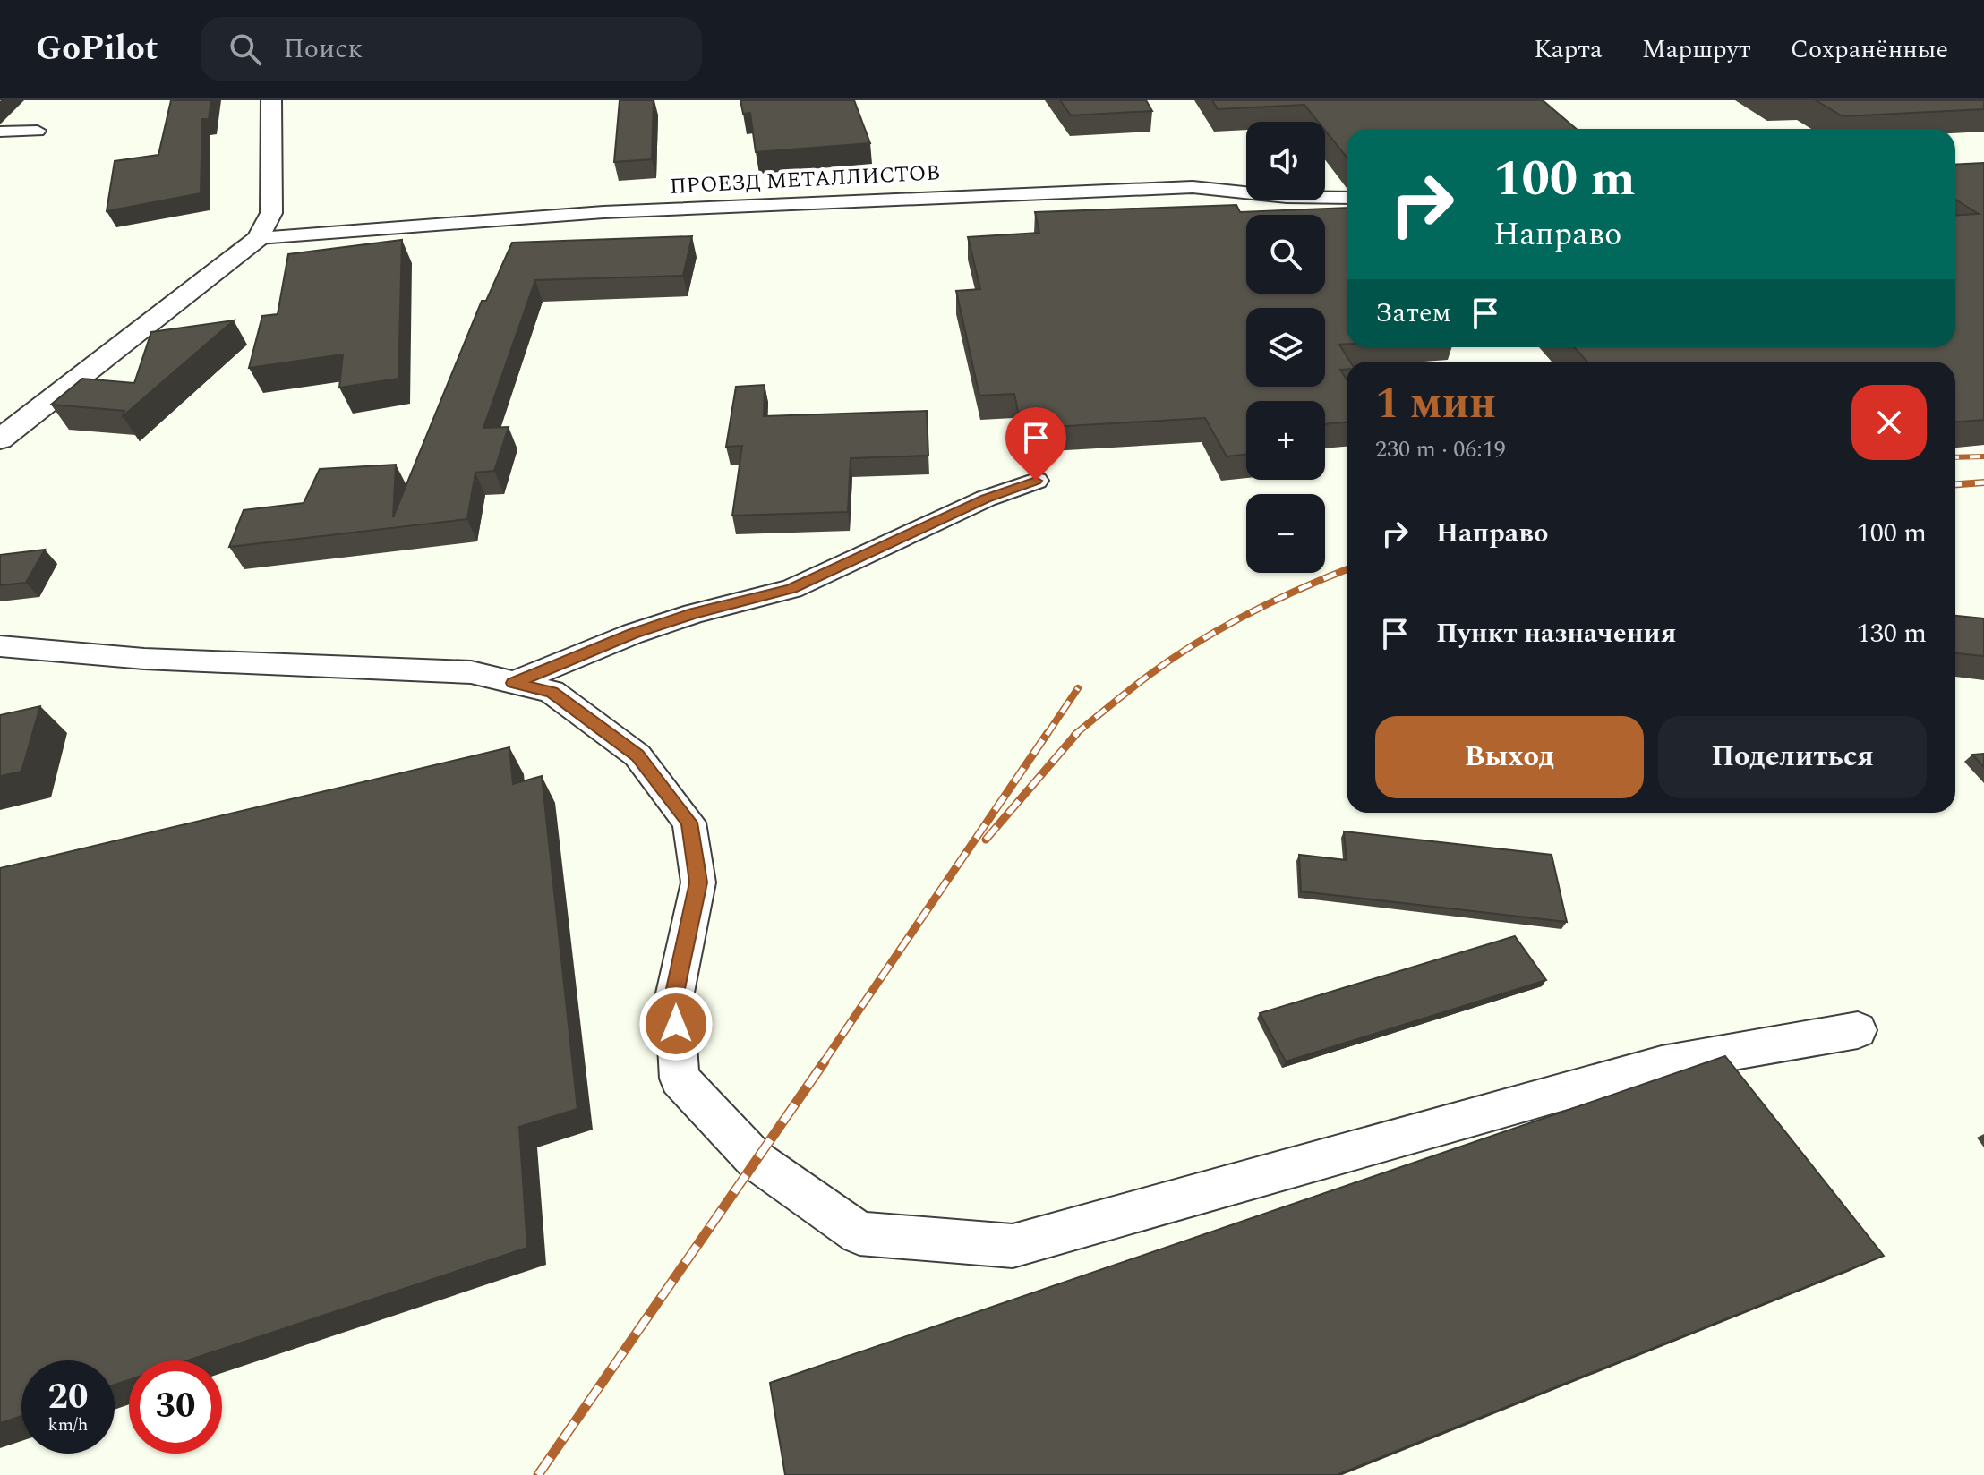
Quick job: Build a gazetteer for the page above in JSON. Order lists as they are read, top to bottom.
{
  "streets": {
    "street": ["ПРОЕЗД МЕТАЛЛИСТОВ"]
  },
  "page": {
    "header": "GoPilot",
    "search": "Поиск",
    "nav": ["Карта", "Маршрут", "Сохранённые"],
    "map_buttons": ["+", "−"],
    "turn": ["100 m", "Направо"],
    "then": "Затем",
    "heading": ["1 мин", "230 m · 06:19"],
    "list": [
      {
        "name": "Направо",
        "value": "100 m"
      },
      {
        "name": "Пункт назначения",
        "value": "130 m"
      }
    ],
    "buttons": ["Выход", "Поделиться"],
    "speed": "20 km/h",
    "limit": "30"
  }
}
